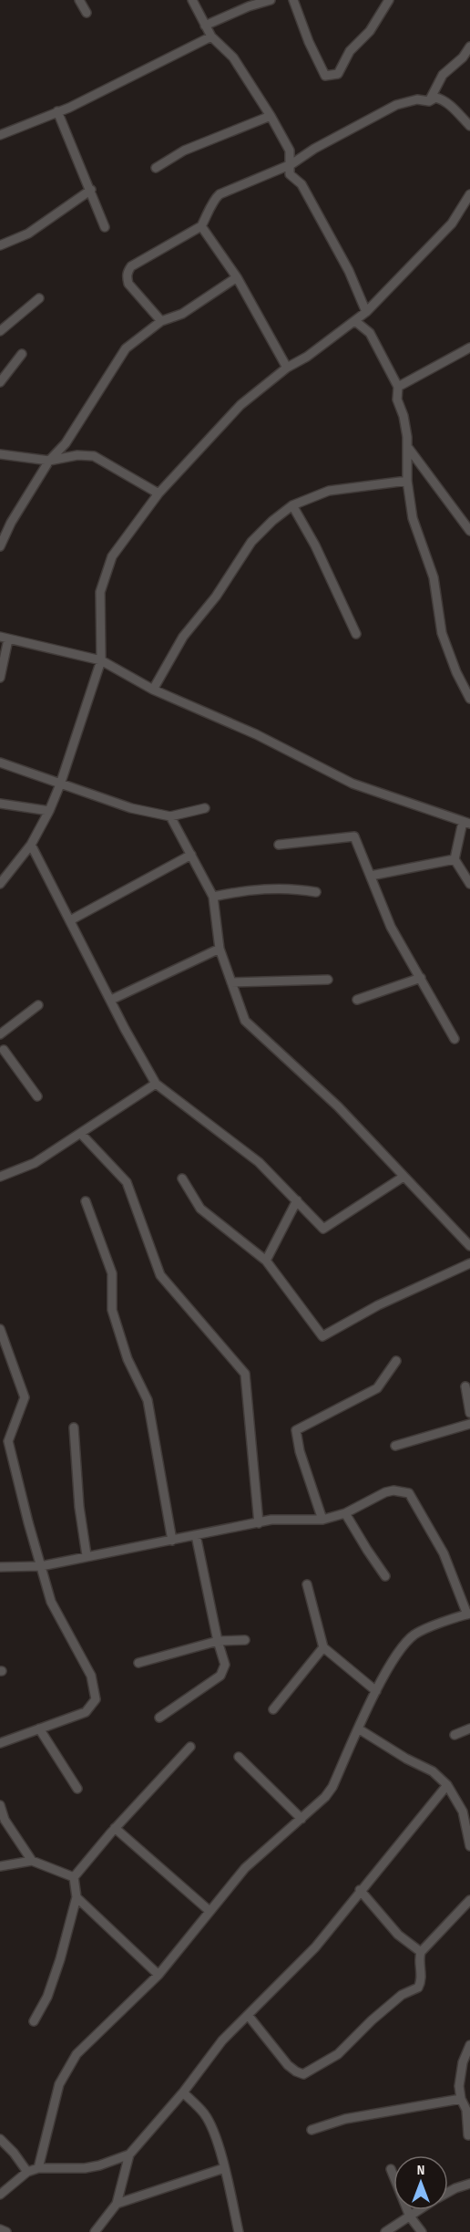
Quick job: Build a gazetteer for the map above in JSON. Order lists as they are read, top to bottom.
{
  "north": "top"
}
